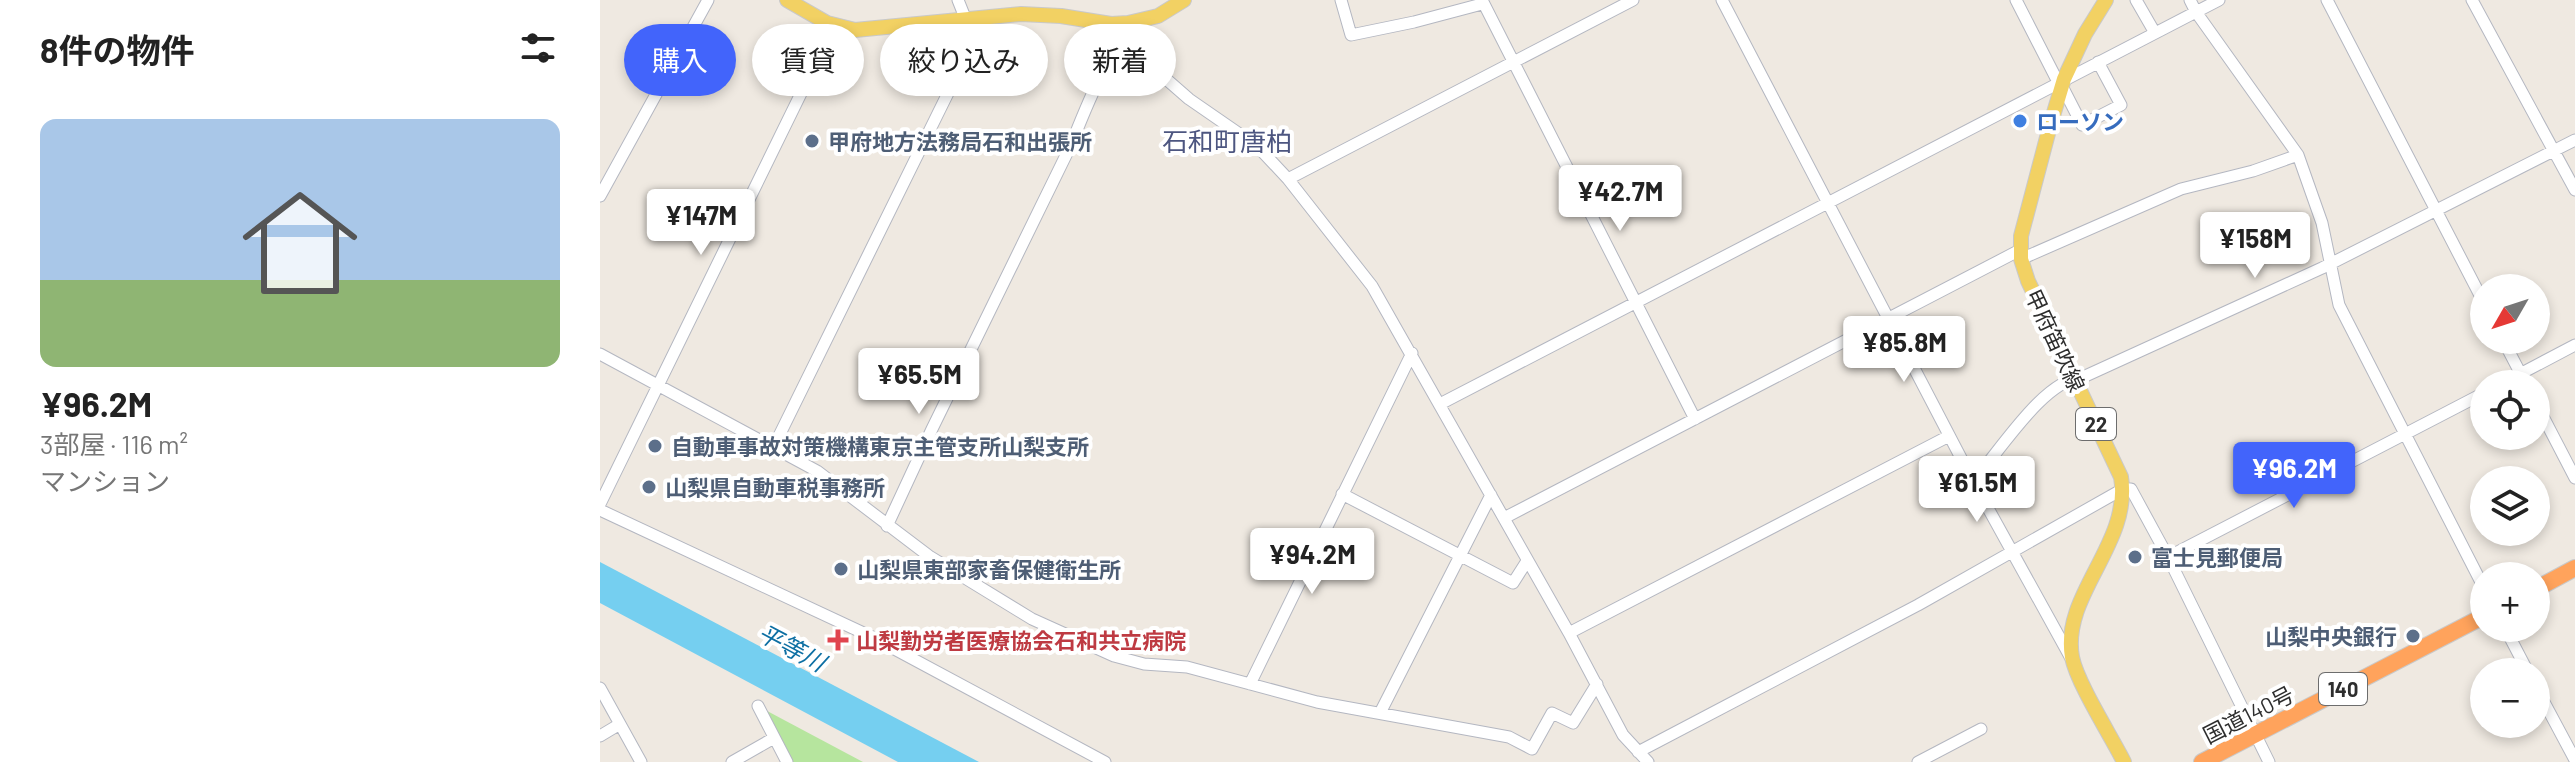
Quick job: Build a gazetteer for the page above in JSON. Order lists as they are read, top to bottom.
{
  "streets": {
    "highway": ["140", "国道140号"],
    "main road": ["甲府笛吹線", "22"]
  },
  "districts": ["石和町唐柏"],
  "water": ["平等川"],
  "places": {
    "other": [
      "ローソン",
      "甲府地方法務局石和出張所",
      "自動車事故対策機構東京主管支所山梨支所",
      "山梨県自動車税事務所",
      "富士見郵便局",
      "山梨県東部家畜保健衛生所",
      "山梨中央銀行"
    ],
    "health": ["山梨勤労者医療協会石和共立病院"]
  },
  "north": "bottom left",
  "page": {
    "heading": "8件の物件",
    "chip": [
      "購入",
      "賃貸",
      "絞り込み",
      "新着"
    ],
    "list": [
      {
        "name": "¥96.2M",
        "note": "3部屋 · 116 m² · マンション"
      }
    ],
    "price": [
      "¥42.7M",
      "¥147M",
      "¥158M",
      "¥85.8M",
      "¥65.5M",
      "¥96.2M",
      "¥61.5M",
      "¥94.2M"
    ],
    "map_buttons": ["+", "−"]
  }
}
